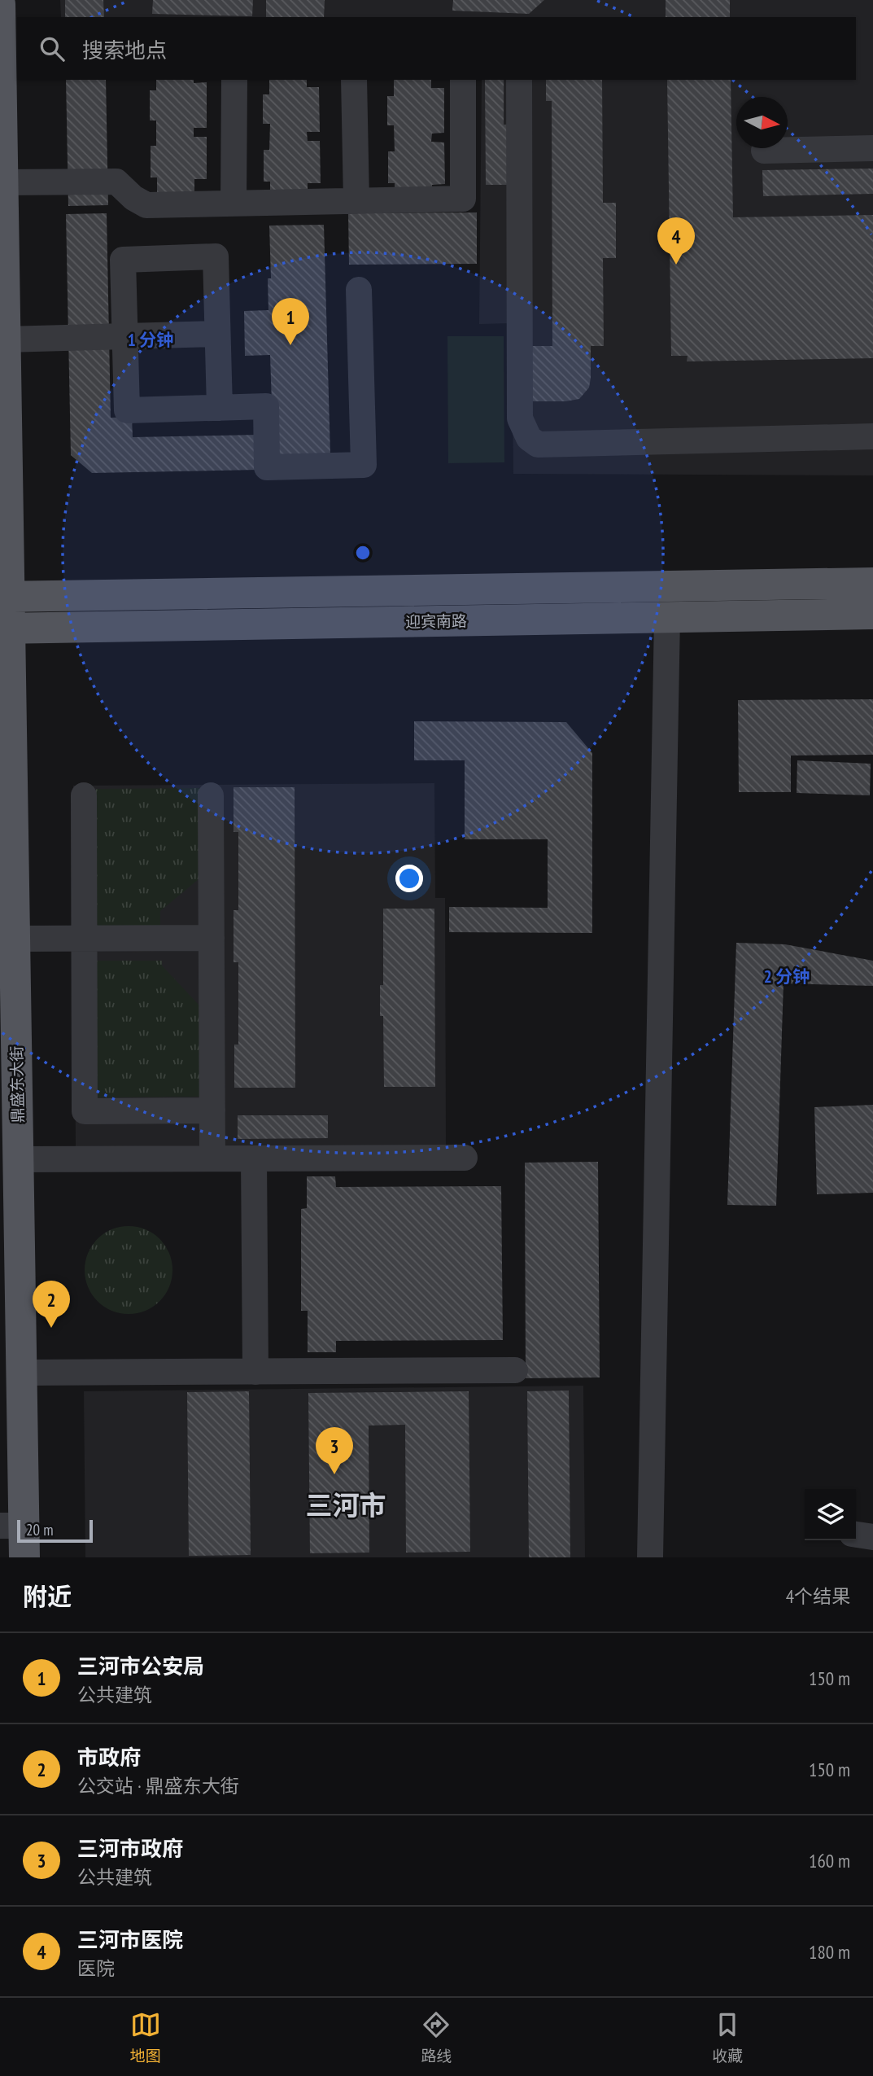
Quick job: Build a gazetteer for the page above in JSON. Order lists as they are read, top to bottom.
{
  "streets": {
    "main road": ["迎宾南路", "鼎盛东大街"]
  },
  "crossings": [
    ["迎宾南路", "鼎盛东大街"]
  ],
  "districts": ["三河市"],
  "scale_bar": "20 m",
  "north": "right",
  "page": {
    "search": "搜索地点",
    "pins": [
      "4",
      "1",
      "2",
      "3"
    ],
    "scale": "20 m",
    "heading": ["附近", "4个结果"],
    "list": [
      {
        "mark": "1",
        "name": "三河市公安局",
        "note": "公共建筑",
        "value": "150 m"
      },
      {
        "mark": "2",
        "name": "市政府",
        "note": "公交站 · 鼎盛东大街",
        "value": "150 m"
      },
      {
        "mark": "3",
        "name": "三河市政府",
        "note": "公共建筑",
        "value": "160 m"
      },
      {
        "mark": "4",
        "name": "三河市医院",
        "note": "医院",
        "value": "180 m"
      }
    ],
    "nav": ["地图", "路线", "收藏"]
  },
  "rings": ["1 分钟", "2 分钟"]
}
